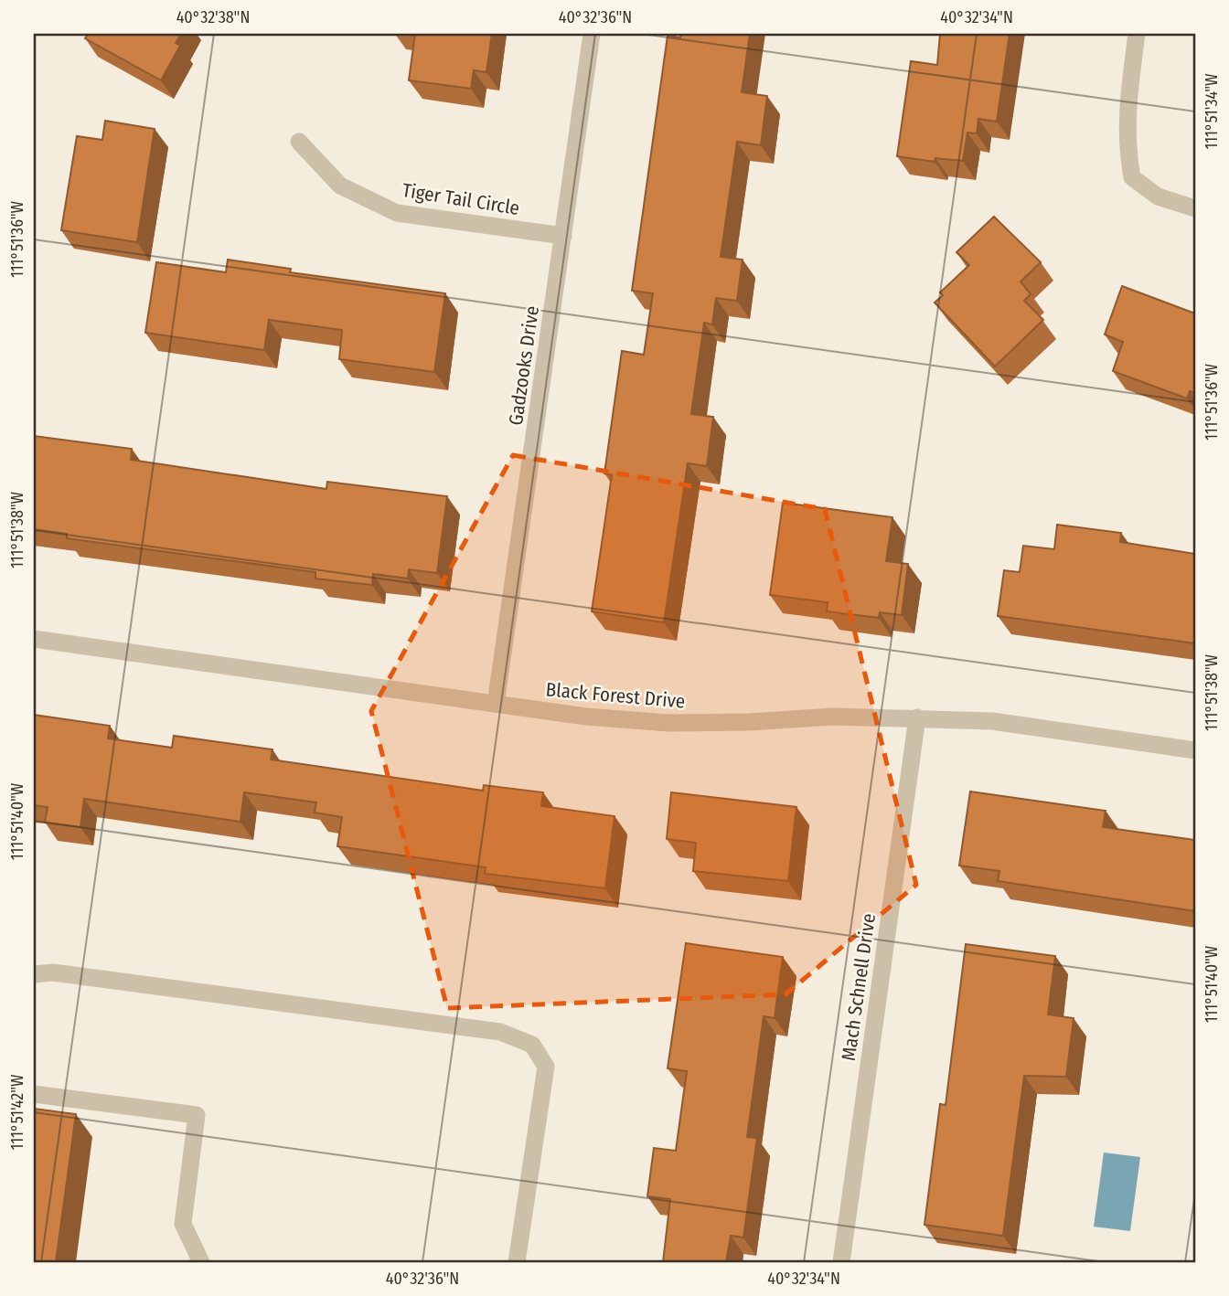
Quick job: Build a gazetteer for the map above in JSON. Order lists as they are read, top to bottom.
{
  "streets": {
    "street": [
      "Tiger Tail Circle",
      "Gadzooks Drive",
      "Black Forest Drive",
      "Mach Schnell Drive"
    ]
  },
  "crossings": [
    ["Tiger Tail Circle", "Gadzooks Drive"],
    ["Gadzooks Drive", "Black Forest Drive"],
    ["Black Forest Drive", "Mach Schnell Drive"]
  ],
  "coordinates": [
    "40°32'38\"N",
    "40°32'36\"N",
    "40°32'34\"N",
    "111°51'34\"W",
    "111°51'36\"W",
    "111°51'38\"W",
    "111°51'40\"W",
    "111°51'42\"W"
  ]
}
